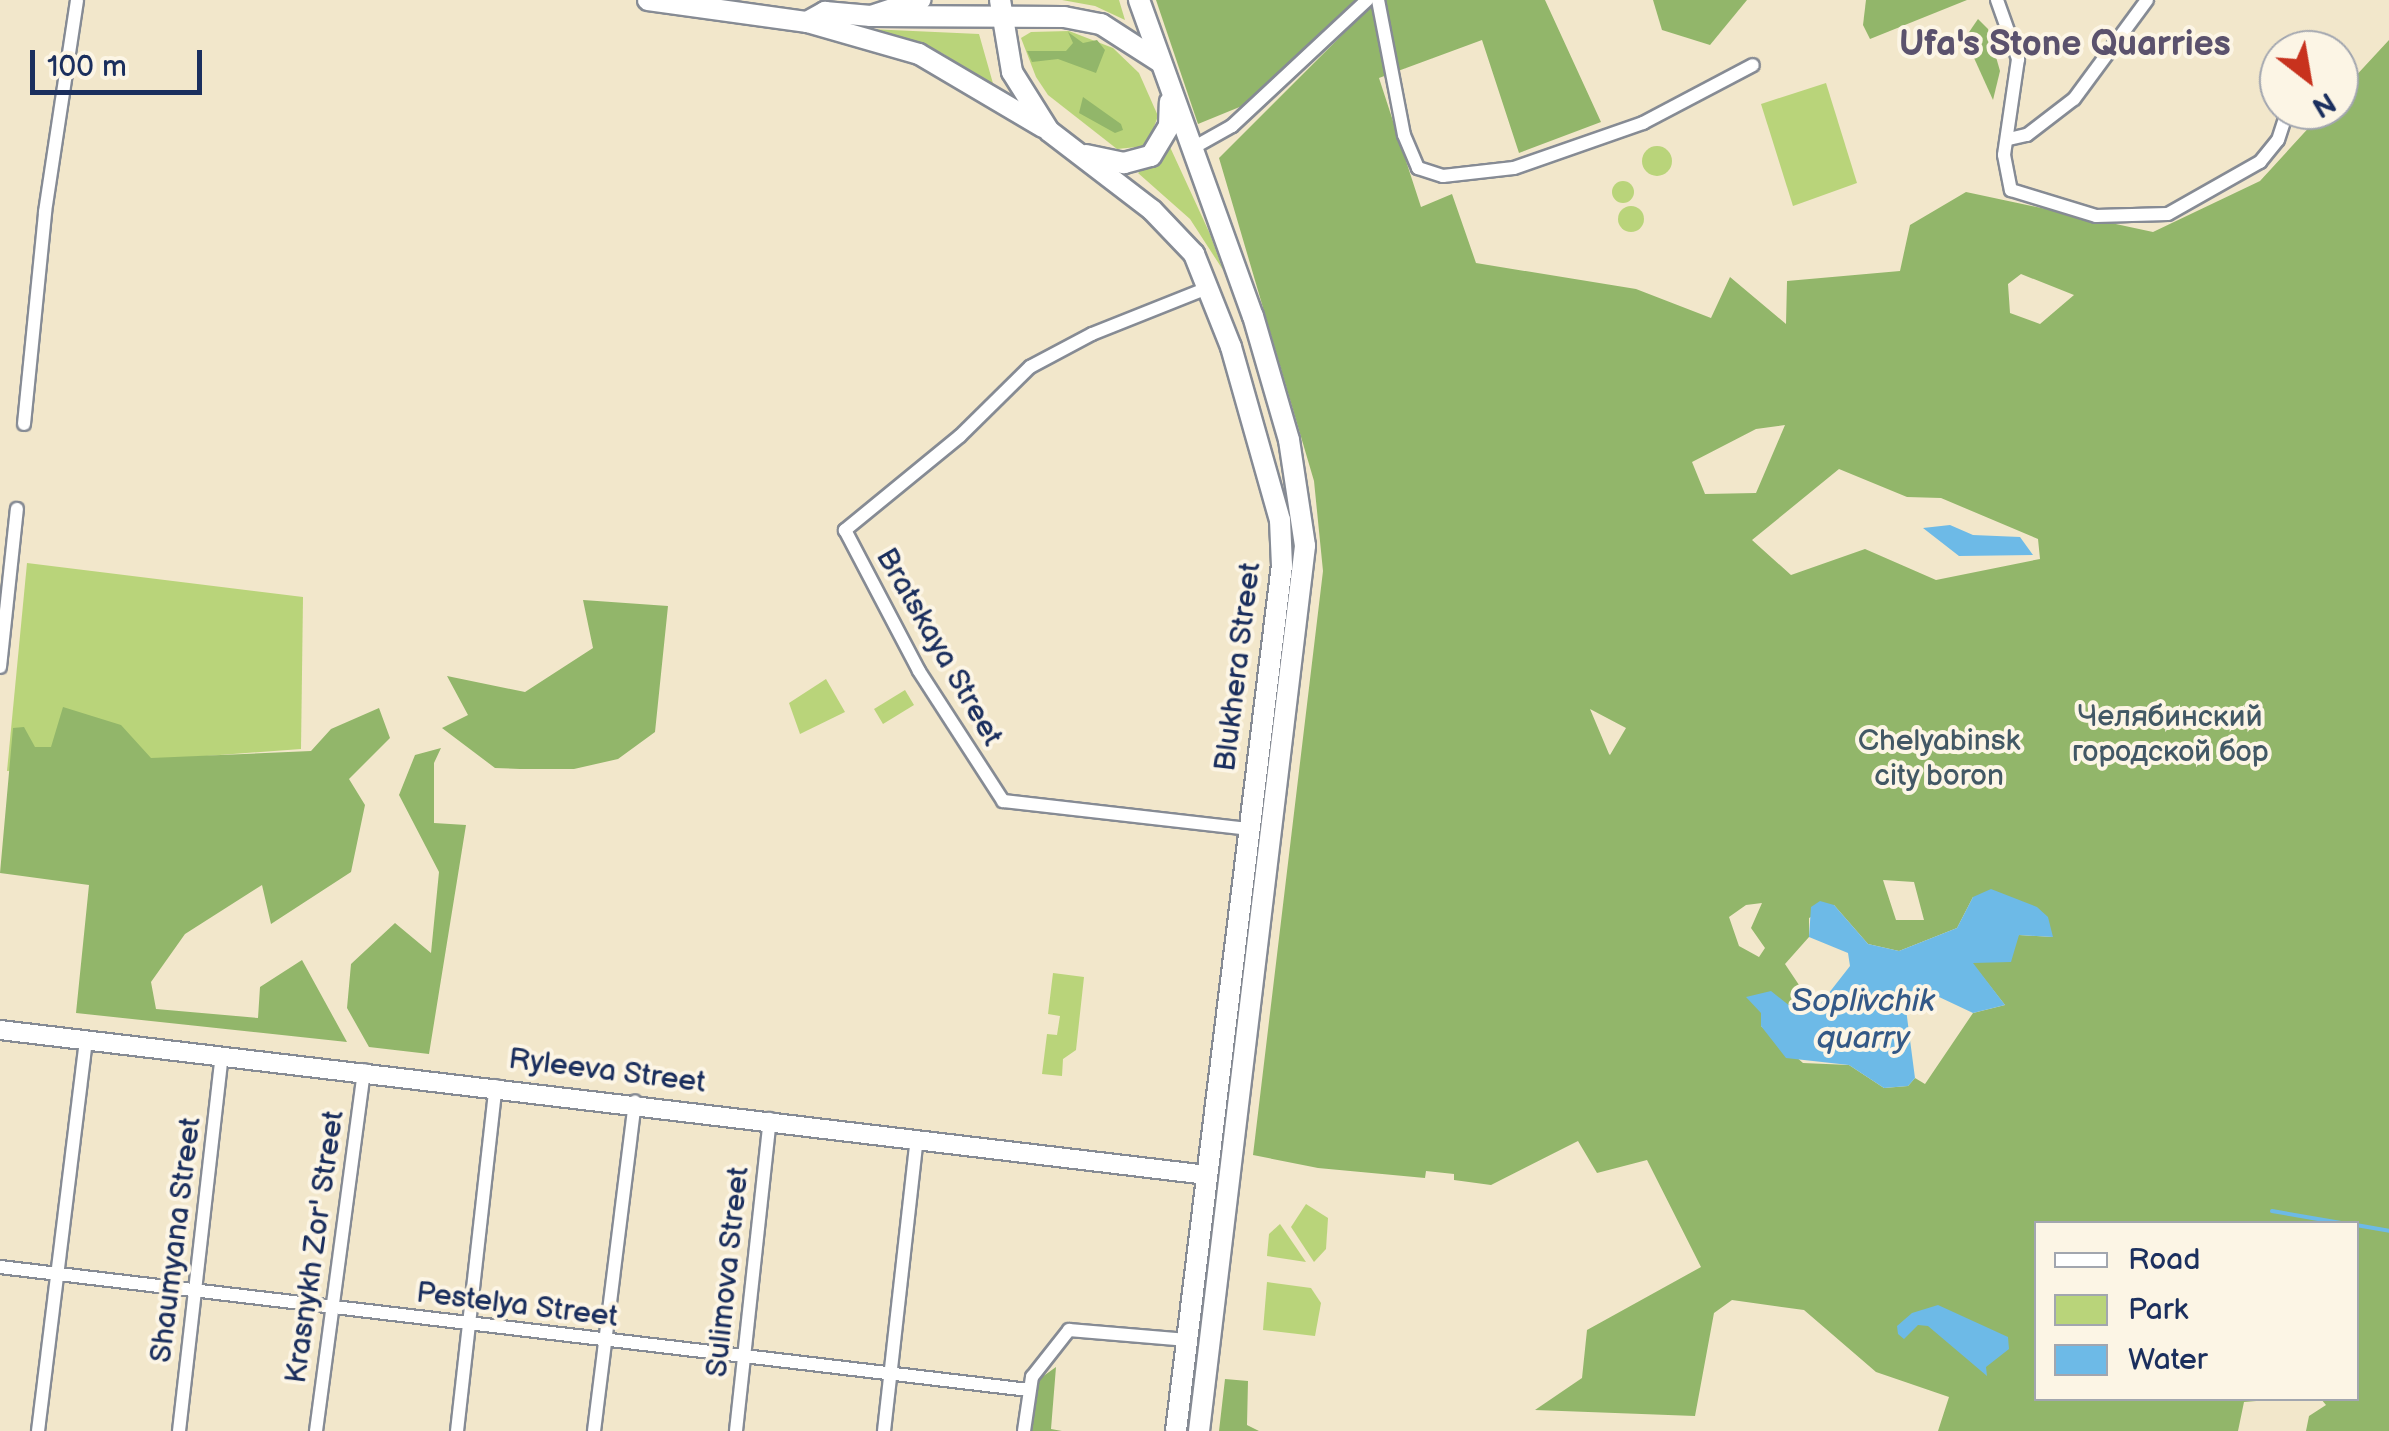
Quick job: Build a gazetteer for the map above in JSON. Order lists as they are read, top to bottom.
{
  "streets": {
    "main road": ["Blukhera Street"],
    "street": [
      "Bratskaya Street",
      "Ryleeva Street",
      "Shaumyana Street",
      "Krasnykh Zor' Street",
      "Sulimova Street",
      "Pestelya Street"
    ]
  },
  "crossings": [
    ["Bratskaya Street", "Blukhera Street"],
    ["Blukhera Street", "Ryleeva Street"],
    ["Ryleeva Street", "Shaumyana Street"],
    ["Ryleeva Street", "Krasnykh Zor' Street"],
    ["Ryleeva Street", "Sulimova Street"],
    ["Shaumyana Street", "Pestelya Street"],
    ["Krasnykh Zor' Street", "Pestelya Street"],
    ["Sulimova Street", "Pestelya Street"]
  ],
  "districts": ["Ufa's Stone Quarries"],
  "water": ["Soplivchik quarry"],
  "parks": ["Челябинский городской бор", "Chelyabinsk city boron"],
  "legend": ["Road", "Park", "Water"],
  "scale_bar": "100 m",
  "north": "bottom right"
}
